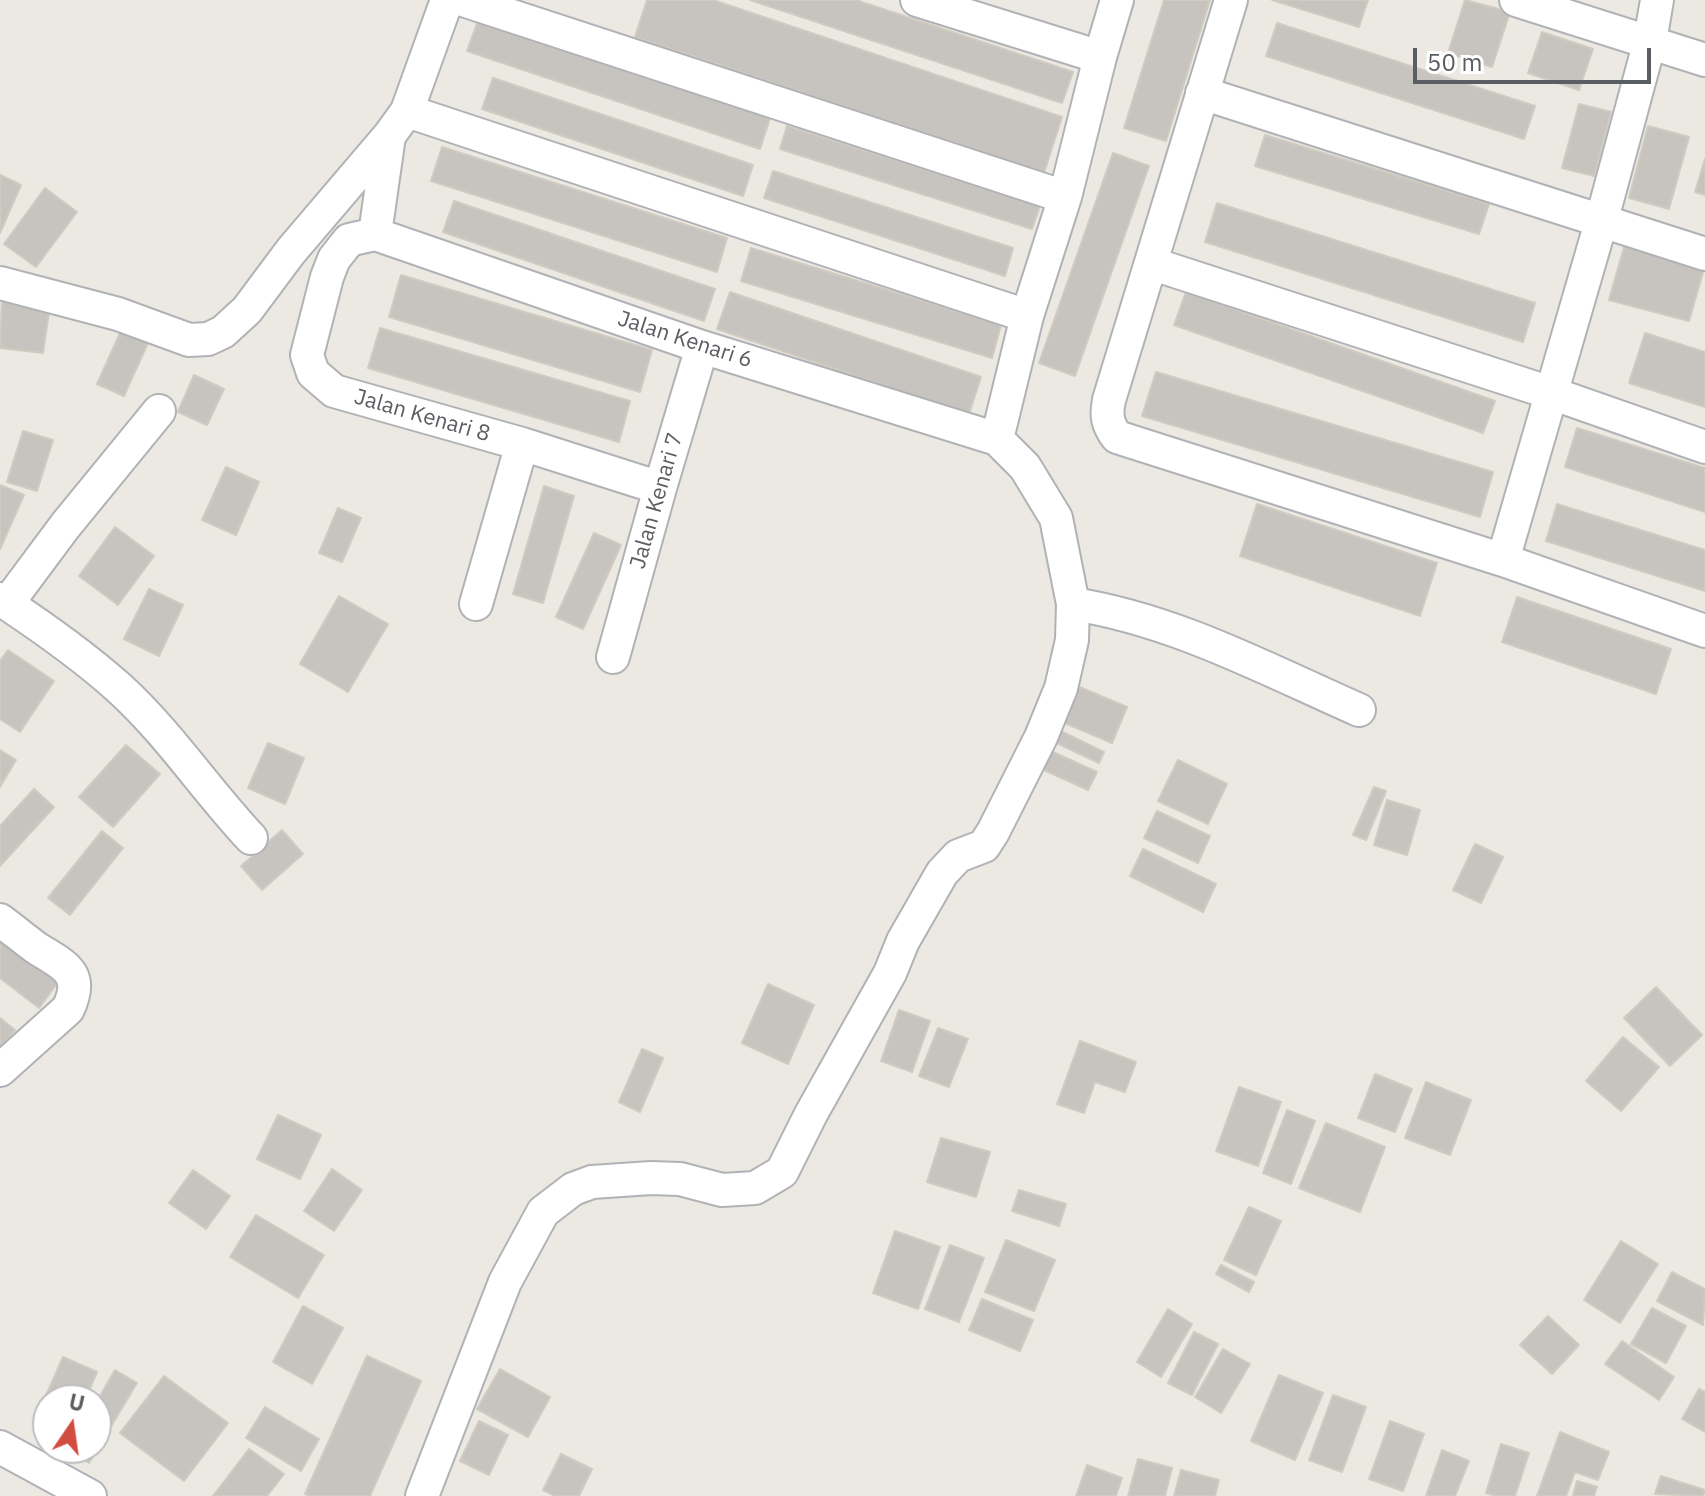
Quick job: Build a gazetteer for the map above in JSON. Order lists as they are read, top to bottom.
{
  "streets": {
    "street": ["Jalan Kenari 6", "Jalan Kenari 8", "Jalan Kenari 7"]
  },
  "crossings": [
    ["Jalan Kenari 6", "Jalan Kenari 8"],
    ["Jalan Kenari 6", "Jalan Kenari 7"],
    ["Jalan Kenari 8", "Jalan Kenari 7"]
  ],
  "scale_bar": "50 m",
  "north": "top"
}
